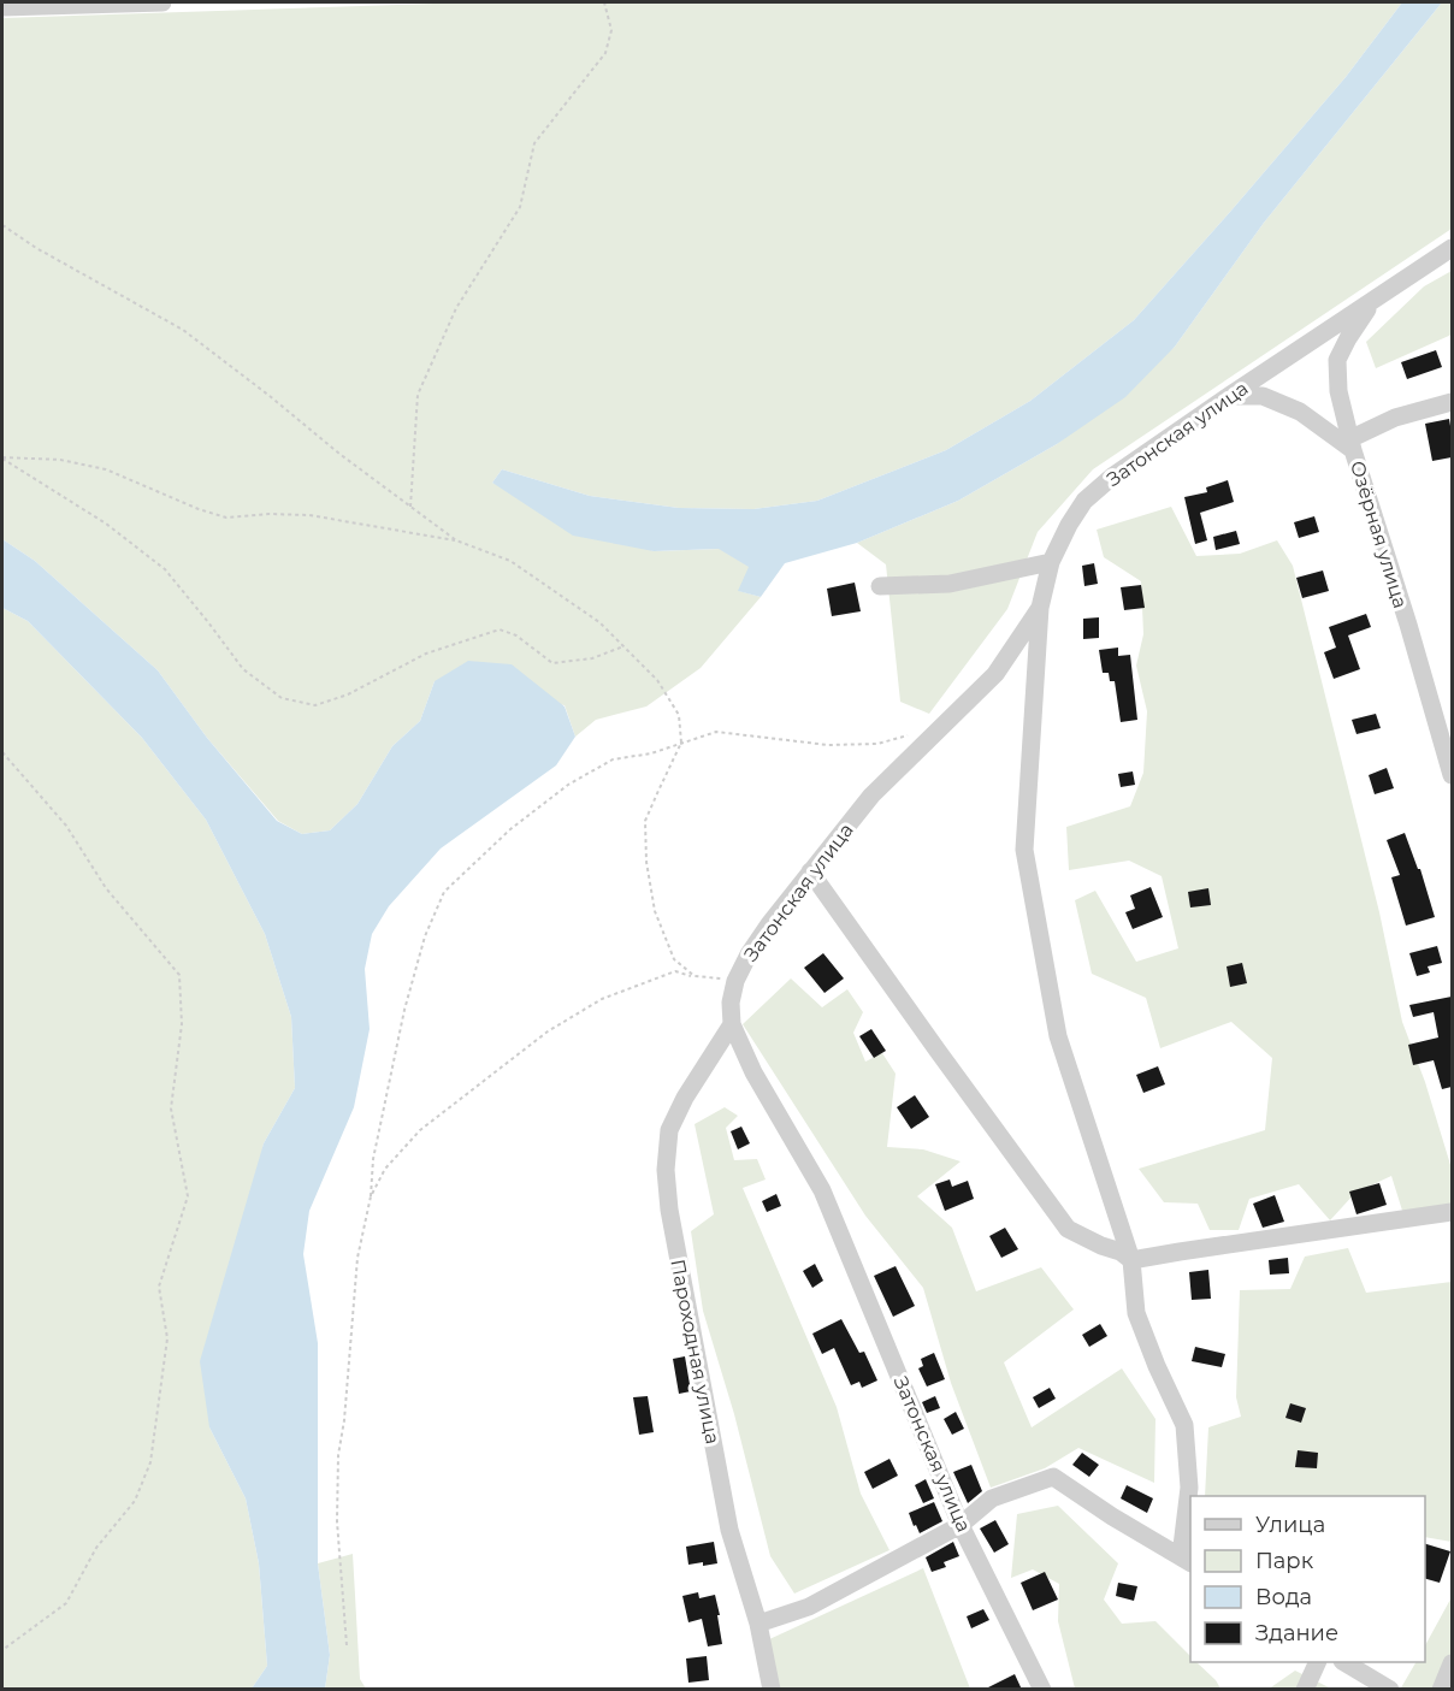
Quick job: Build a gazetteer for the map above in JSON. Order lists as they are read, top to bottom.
{
  "streets": {
    "street": ["Затонская улица", "Озёрная улица", "Пароходная улица"]
  },
  "crossings": [
    ["Затонская улица", "Озёрная улица"],
    ["Затонская улица", "Пароходная улица"]
  ],
  "legend": [
    "Улица",
    "Парк",
    "Вода",
    "Здание"
  ]
}
